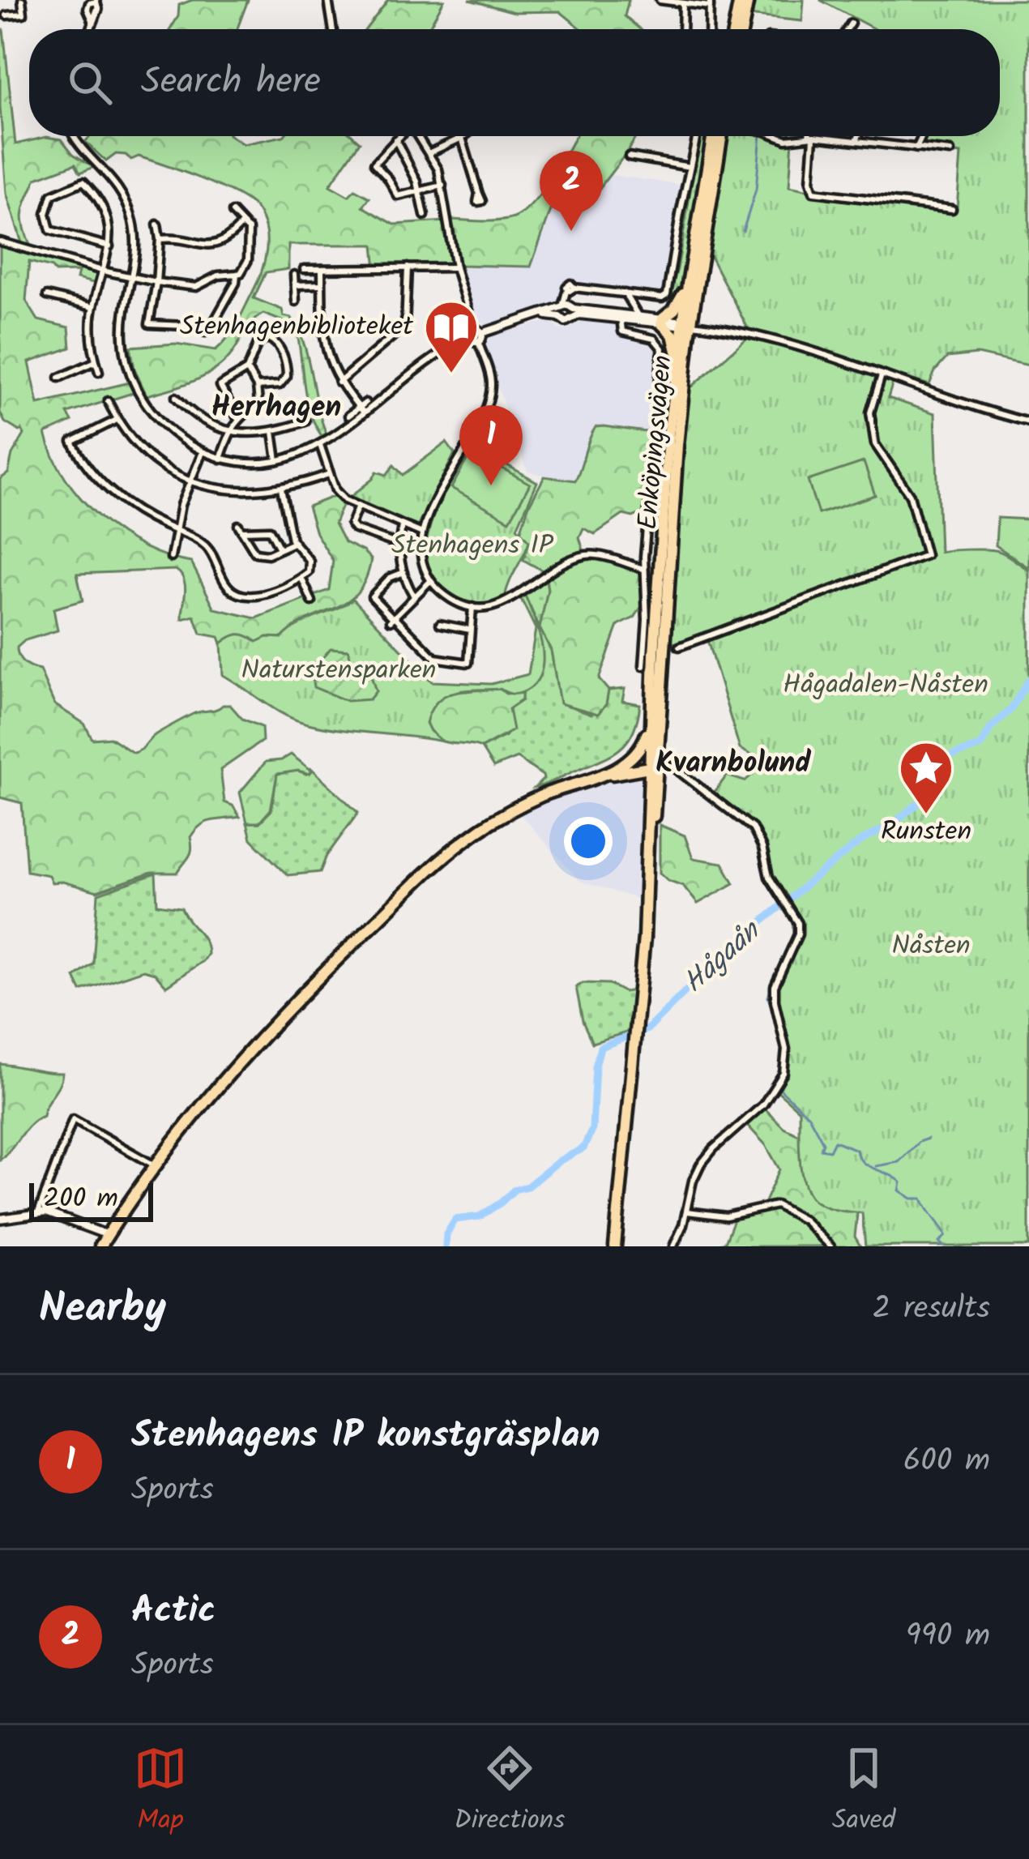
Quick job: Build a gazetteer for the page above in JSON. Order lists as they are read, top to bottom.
{
  "streets": {
    "main road": ["Enköpingsvägen"]
  },
  "districts": ["Herrhagen", "Kvarnbolund"],
  "water": ["Hågaån"],
  "parks": [
    "Stenhagens IP",
    "Naturstensparken",
    "Hågadalen-Nåsten",
    "Nåsten"
  ],
  "places": {
    "library": ["Stenhagenbiblioteket"],
    "place": ["Runsten"]
  },
  "scale_bar": "200 m",
  "page": {
    "search": "Search here",
    "pins": ["2", "1"],
    "scale": "200 m",
    "heading": ["Nearby", "2 results"],
    "list": [
      {
        "mark": "1",
        "name": "Stenhagens IP konstgräsplan",
        "note": "Sports",
        "value": "600 m"
      },
      {
        "mark": "2",
        "name": "Actic",
        "note": "Sports",
        "value": "990 m"
      }
    ],
    "nav": ["Map", "Directions", "Saved"]
  }
}
